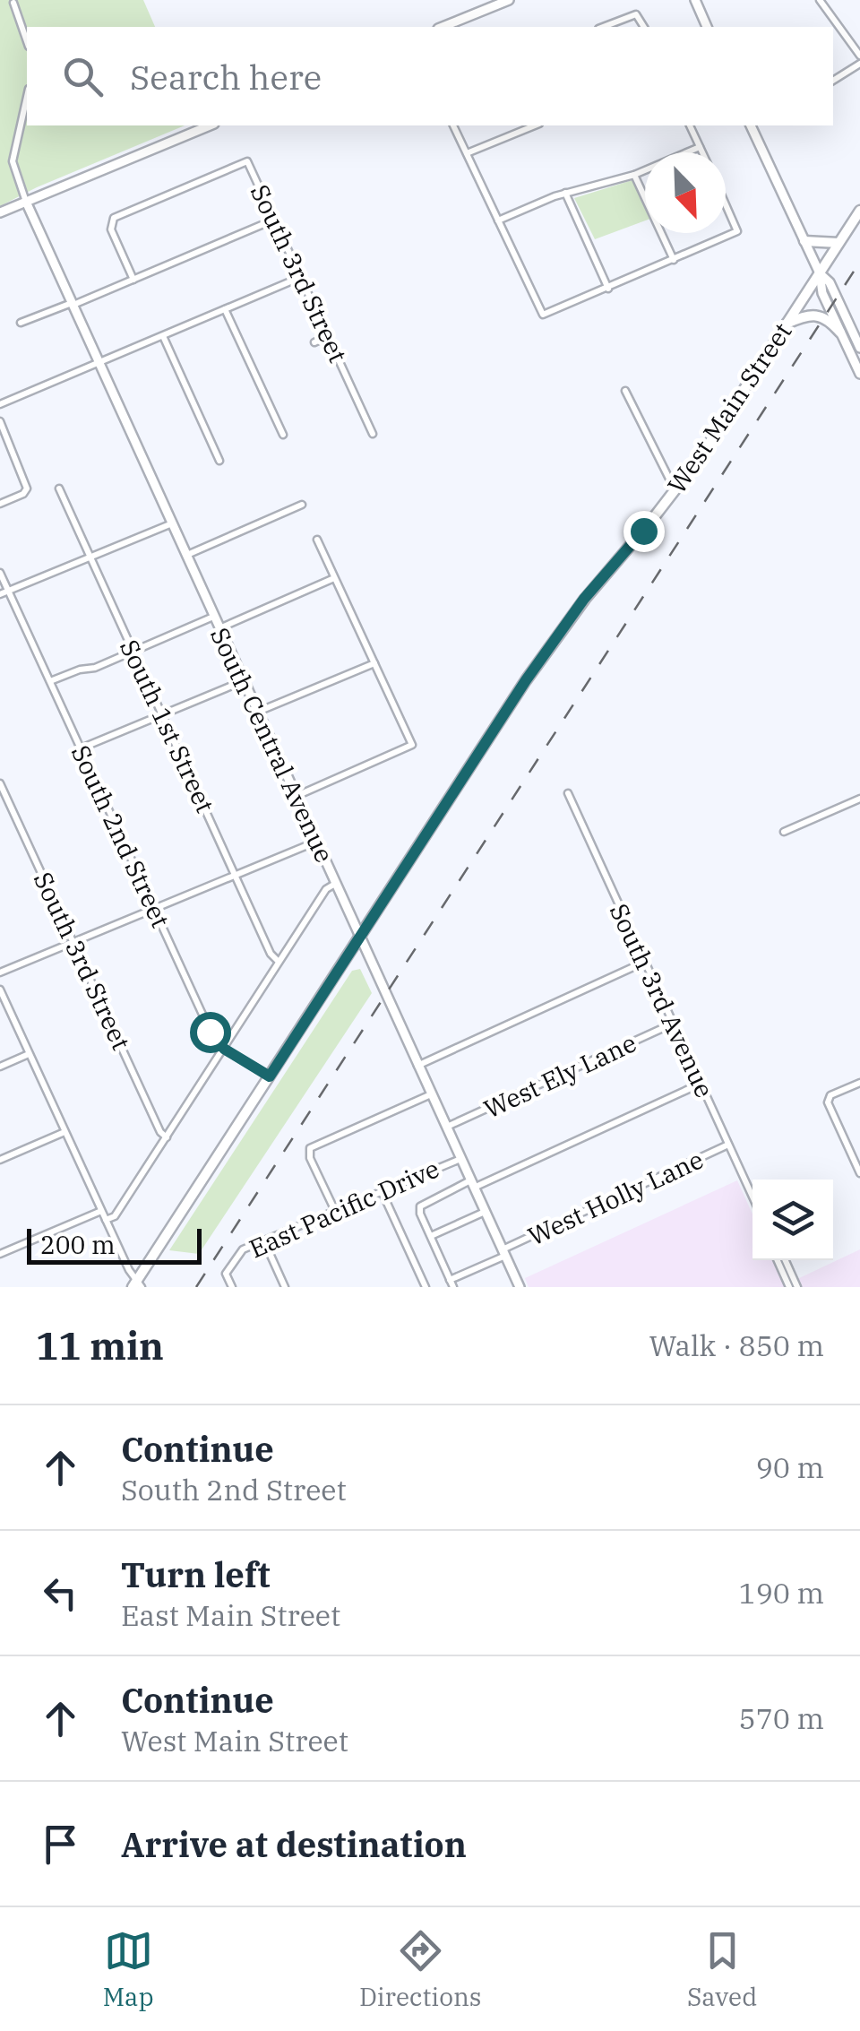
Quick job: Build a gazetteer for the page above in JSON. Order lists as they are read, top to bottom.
{
  "streets": {
    "main road": ["West Main Street"],
    "street": [
      "South 3rd Street",
      "South 1st Street",
      "South Central Avenue",
      "South 2nd Street",
      "South 3rd Avenue",
      "West Ely Lane",
      "West Holly Lane",
      "East Pacific Drive"
    ]
  },
  "crossings": [
    ["West Main Street", "South Central Avenue"],
    ["West Main Street", "South 2nd Street"],
    ["South Central Avenue", "West Ely Lane"],
    ["South Central Avenue", "West Holly Lane"],
    ["South Central Avenue", "East Pacific Drive"],
    ["South 3rd Avenue", "West Ely Lane"],
    ["South 3rd Avenue", "West Holly Lane"]
  ],
  "scale_bar": "200 m",
  "north": "bottom right",
  "page": {
    "search": "Search here",
    "scale": "200 m",
    "heading": ["11 min", "Walk · 850 m"],
    "list": [
      ["Continue", "South 2nd Street", "90 m"],
      ["Turn left", "East Main Street", "190 m"],
      ["Continue", "West Main Street", "570 m"],
      "Arrive at destination"
    ],
    "nav": ["Map", "Directions", "Saved"]
  }
}
